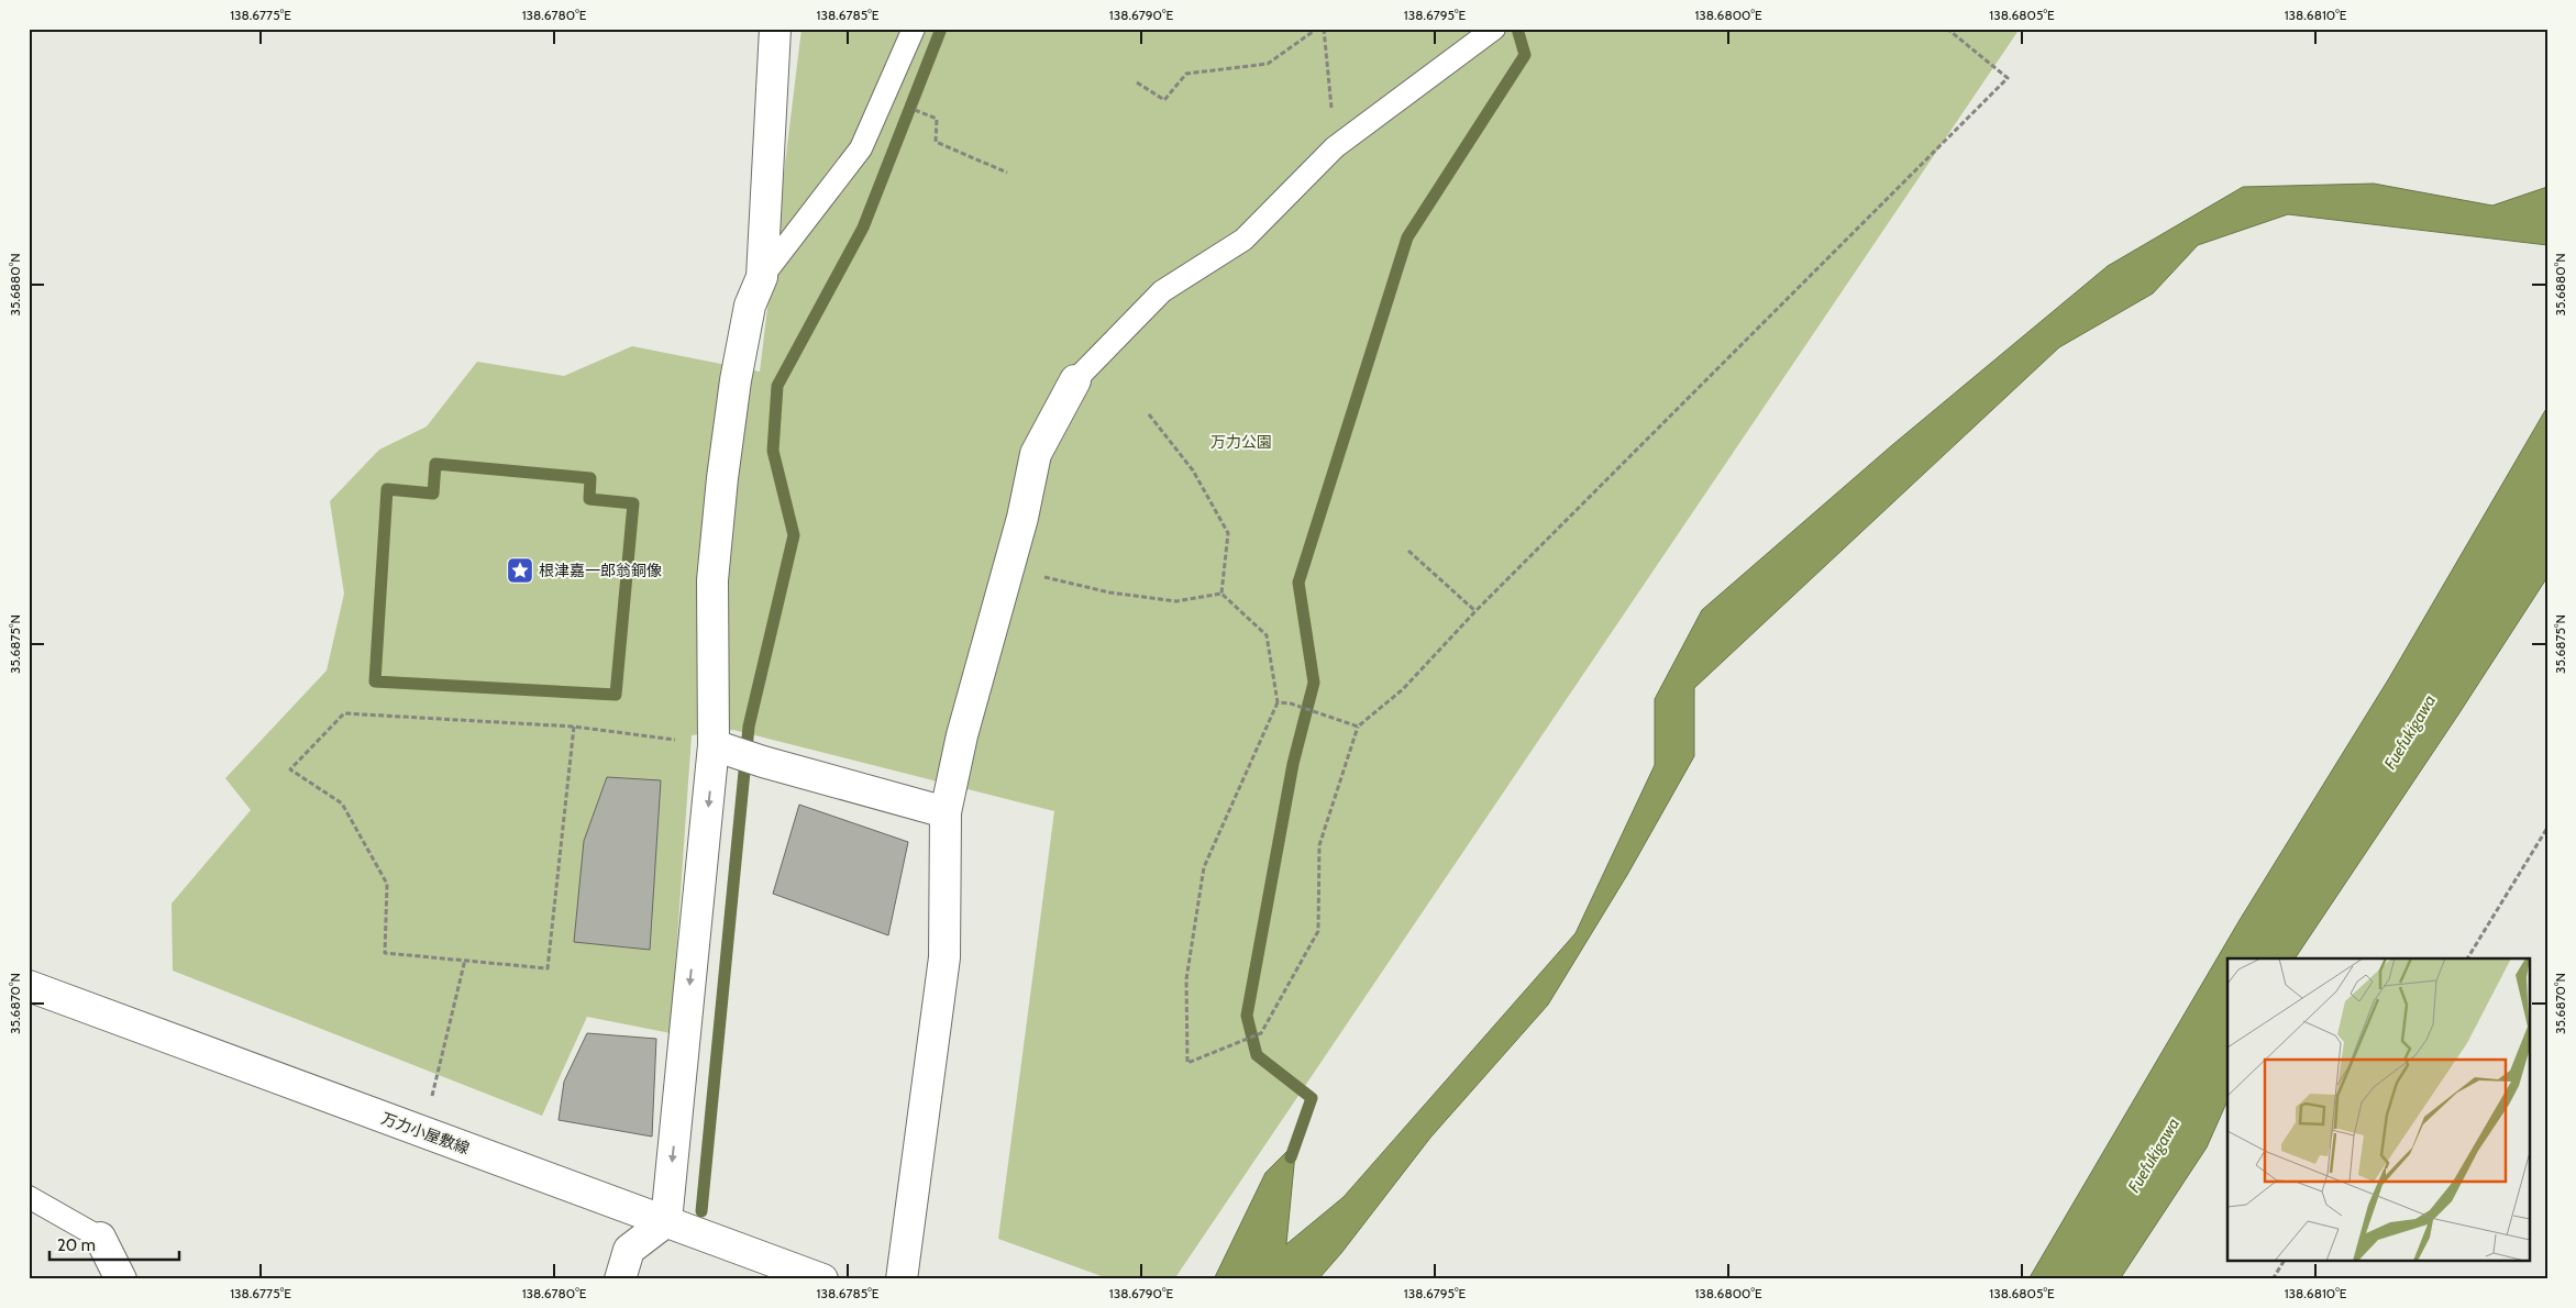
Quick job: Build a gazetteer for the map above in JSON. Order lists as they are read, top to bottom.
{
  "streets": {
    "street": ["万力小屋敷線"]
  },
  "water": ["Fuefukigawa"],
  "parks": ["万力公園"],
  "places": {
    "place": ["根津嘉一郎翁銅像"]
  },
  "scale_bar": "20 m",
  "coordinates": [
    "138.6775°E",
    "138.6780°E",
    "138.6785°E",
    "138.6790°E",
    "138.6795°E",
    "138.6800°E",
    "138.6805°E",
    "138.6810°E",
    "35.6880°N",
    "35.6875°N",
    "35.6870°N"
  ]
}
